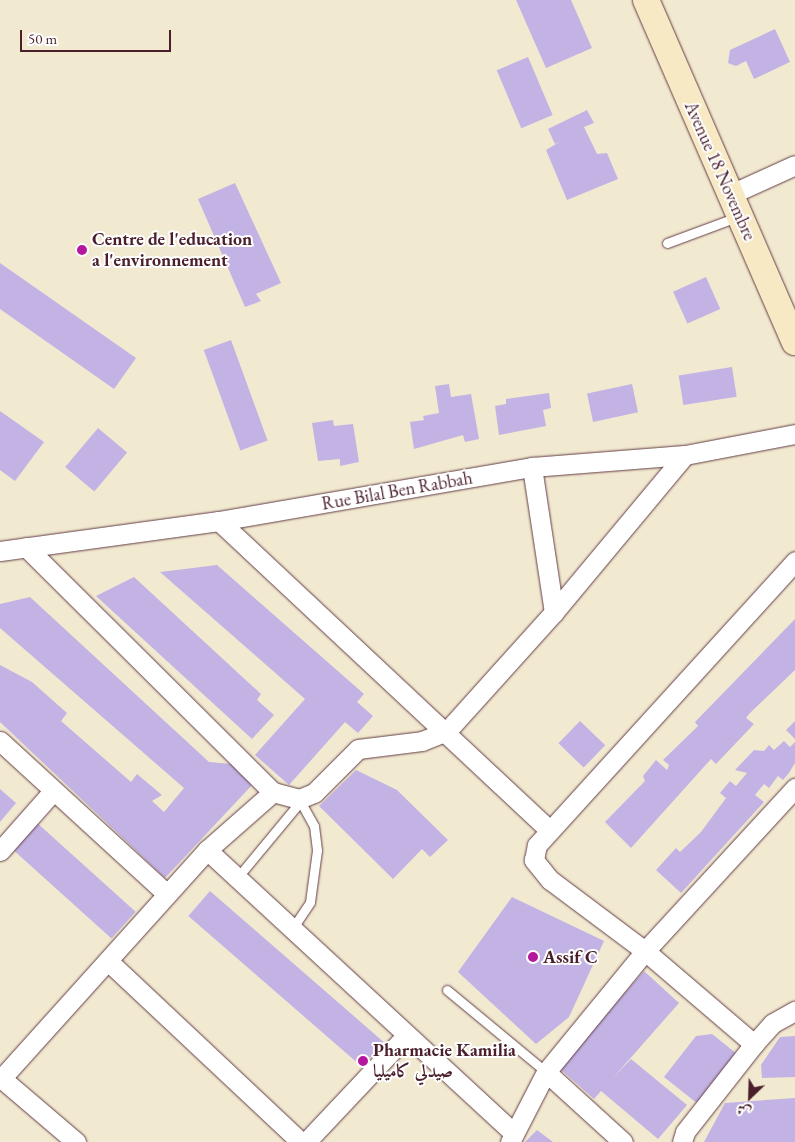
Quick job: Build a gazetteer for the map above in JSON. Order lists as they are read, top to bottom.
{
  "streets": {
    "street": ["Avenue 18 Novembre", "Rue Bilal Ben Rabbah"]
  },
  "places": ["Centre de l'education a l'environnement", "Assif C", "Pharmacie Kamilia صيدلي كاميليا"],
  "scale_bar": "50 m",
  "north": "bottom left"
}
